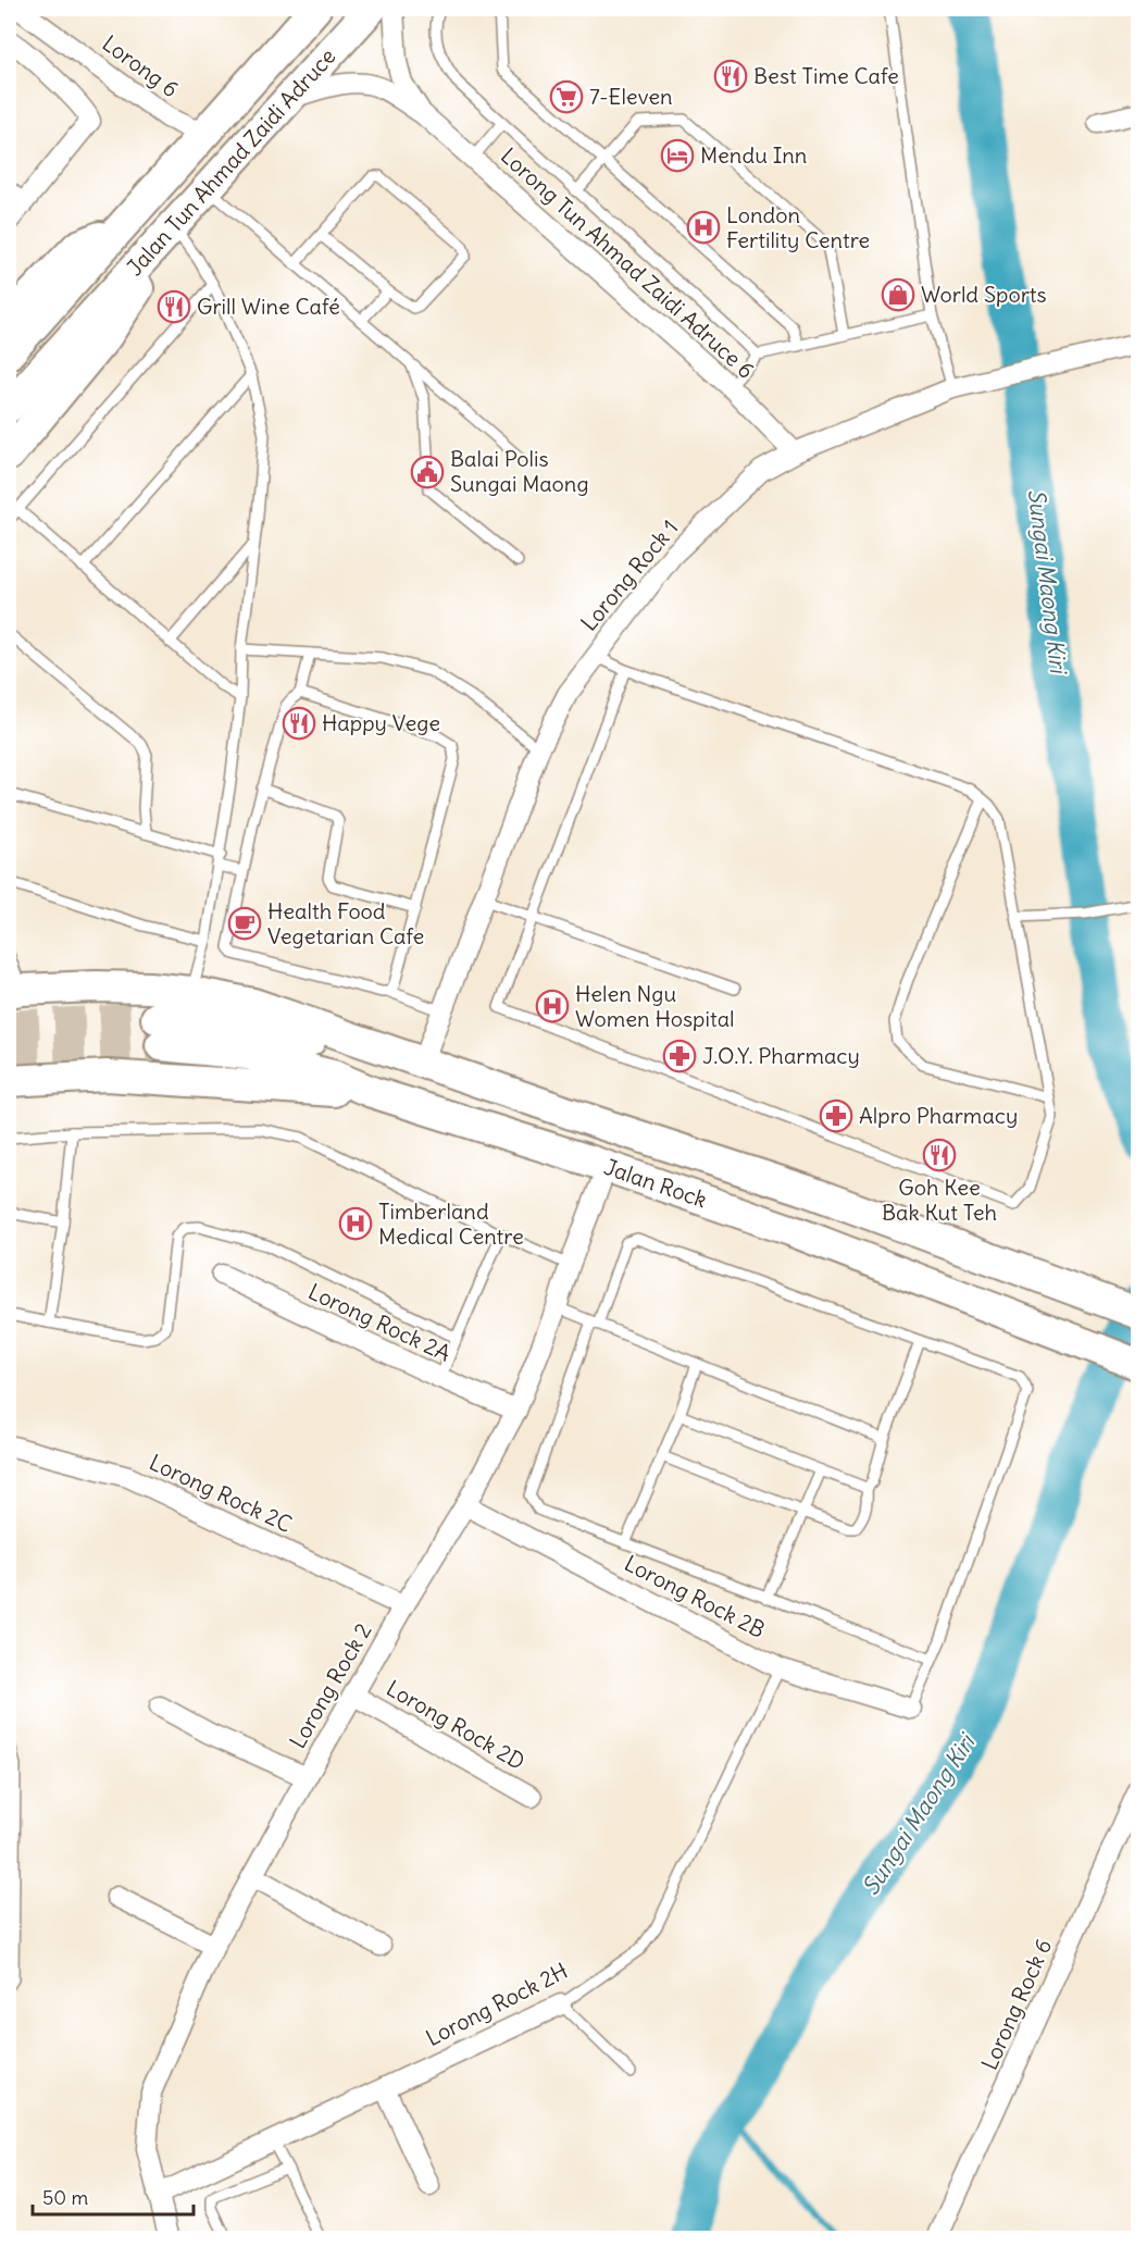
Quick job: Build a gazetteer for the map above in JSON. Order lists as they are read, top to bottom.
{
  "streets": {
    "main road": ["Jalan Tun Ahmad Zaidi Adruce", "Jalan Rock"],
    "street": [
      "Lorong 6",
      "Lorong Tun Ahmad Zaidi Adruce 6",
      "Lorong Rock 1",
      "Lorong Rock 2A",
      "Lorong Rock 2C",
      "Lorong Rock 2B",
      "Lorong Rock 2",
      "Lorong Rock 2D",
      "Lorong Rock 2H",
      "Lorong Rock 6"
    ]
  },
  "crossings": [
    ["Lorong 6", "Jalan Tun Ahmad Zaidi Adruce"],
    ["Jalan Tun Ahmad Zaidi Adruce", "Lorong Tun Ahmad Zaidi Adruce 6"],
    ["Lorong Tun Ahmad Zaidi Adruce 6", "Lorong Rock 1"],
    ["Lorong Rock 1", "Jalan Rock"],
    ["Jalan Rock", "Lorong Rock 2"],
    ["Lorong Rock 2A", "Lorong Rock 2"],
    ["Lorong Rock 2C", "Lorong Rock 2"],
    ["Lorong Rock 2B", "Lorong Rock 2"],
    ["Lorong Rock 2B", "Lorong Rock 2H"],
    ["Lorong Rock 2", "Lorong Rock 2D"],
    ["Lorong Rock 2", "Lorong Rock 2H"]
  ],
  "water": ["Sungai Maong Kiri"],
  "places": {
    "restaurant": [
      "Best Time Cafe",
      "Grill Wine Café",
      "Happy Vege",
      "Goh Kee Bak Kut Teh"
    ],
    "supermarket": ["7-Eleven"],
    "hotel": ["Mendu Inn"],
    "hospital": ["London Fertility Centre", "Helen Ngu Women Hospital", "Timberland Medical Centre"],
    "shop": ["World Sports"],
    "public building": ["Balai Polis Sungai Maong"],
    "cafe": ["Health Food Vegetarian Cafe"],
    "pharmacy": ["J.O.Y. Pharmacy", "Alpro Pharmacy"]
  },
  "scale_bar": "50 m"
}
